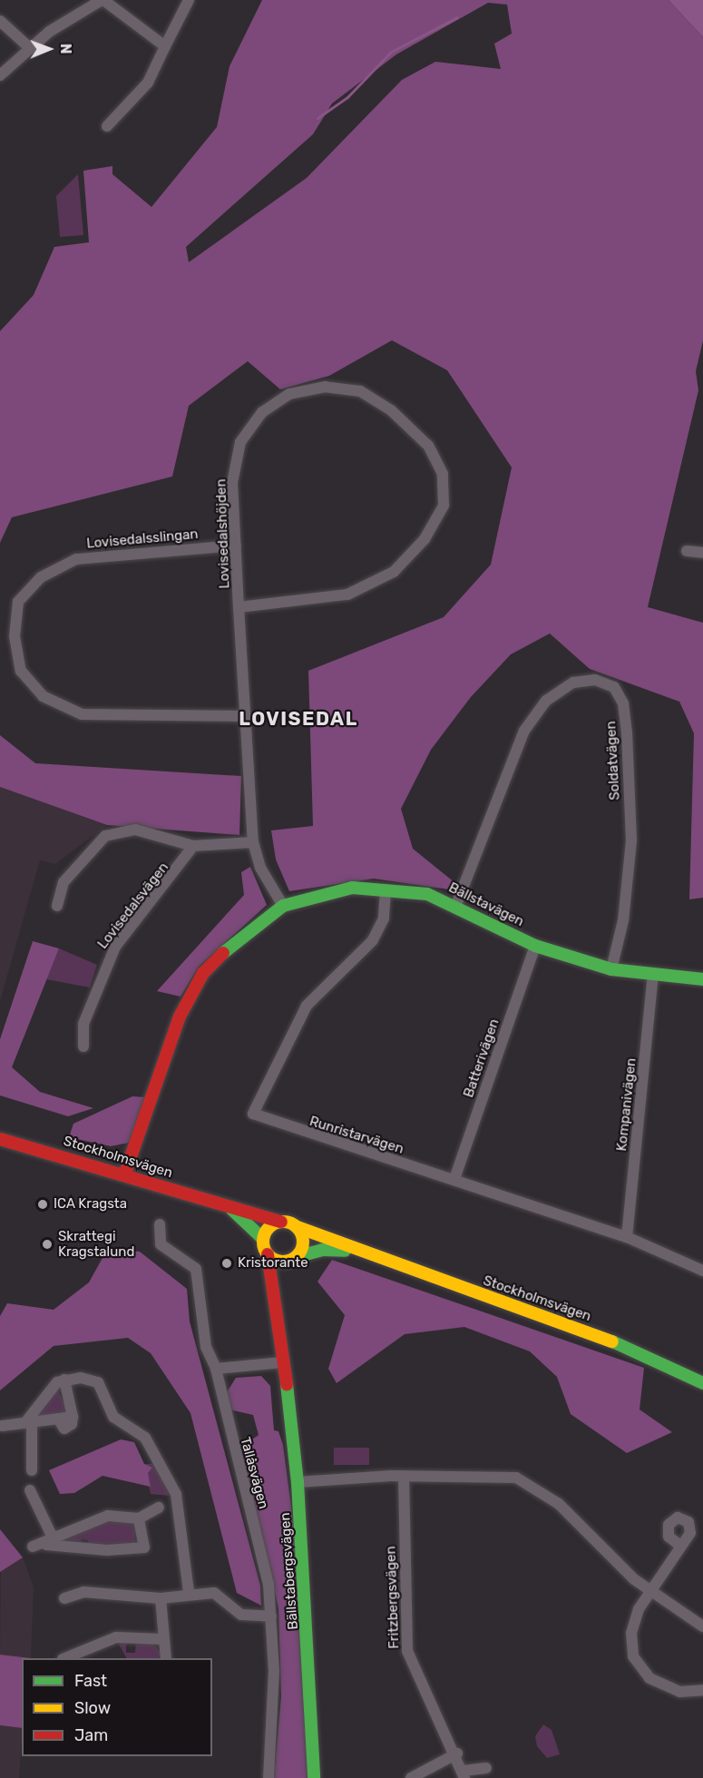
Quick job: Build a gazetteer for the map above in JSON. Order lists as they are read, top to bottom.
{
  "streets": {
    "street": [
      "Lovisedalshöjden",
      "Lovisedalsslingan",
      "Soldatvägen",
      "Bällstavägen",
      "Lovisedalsvägen",
      "Batterivägen",
      "Kompanivägen",
      "Runristarvägen",
      "Stockholmsvägen",
      "Tallåsvägen",
      "Bällstabergsvägen",
      "Fritzbergsvägen"
    ]
  },
  "crossings": [
    ["Lovisedalshöjden", "Lovisedalsslingan"],
    ["Lovisedalshöjden", "Bällstavägen"],
    ["Soldatvägen", "Bällstavägen"],
    ["Bällstavägen", "Batterivägen"],
    ["Bällstavägen", "Kompanivägen"],
    ["Bällstavägen", "Runristarvägen"],
    ["Bällstavägen", "Stockholmsvägen"],
    ["Batterivägen", "Runristarvägen"],
    ["Kompanivägen", "Runristarvägen"],
    ["Stockholmsvägen", "Bällstabergsvägen"]
  ],
  "districts": ["LOVISEDAL"],
  "places": ["ICA Kragsta", "Skrattegi Kragstalund", "Kristorante"],
  "legend": ["Fast", "Slow", "Jam"],
  "north": "right"
}
